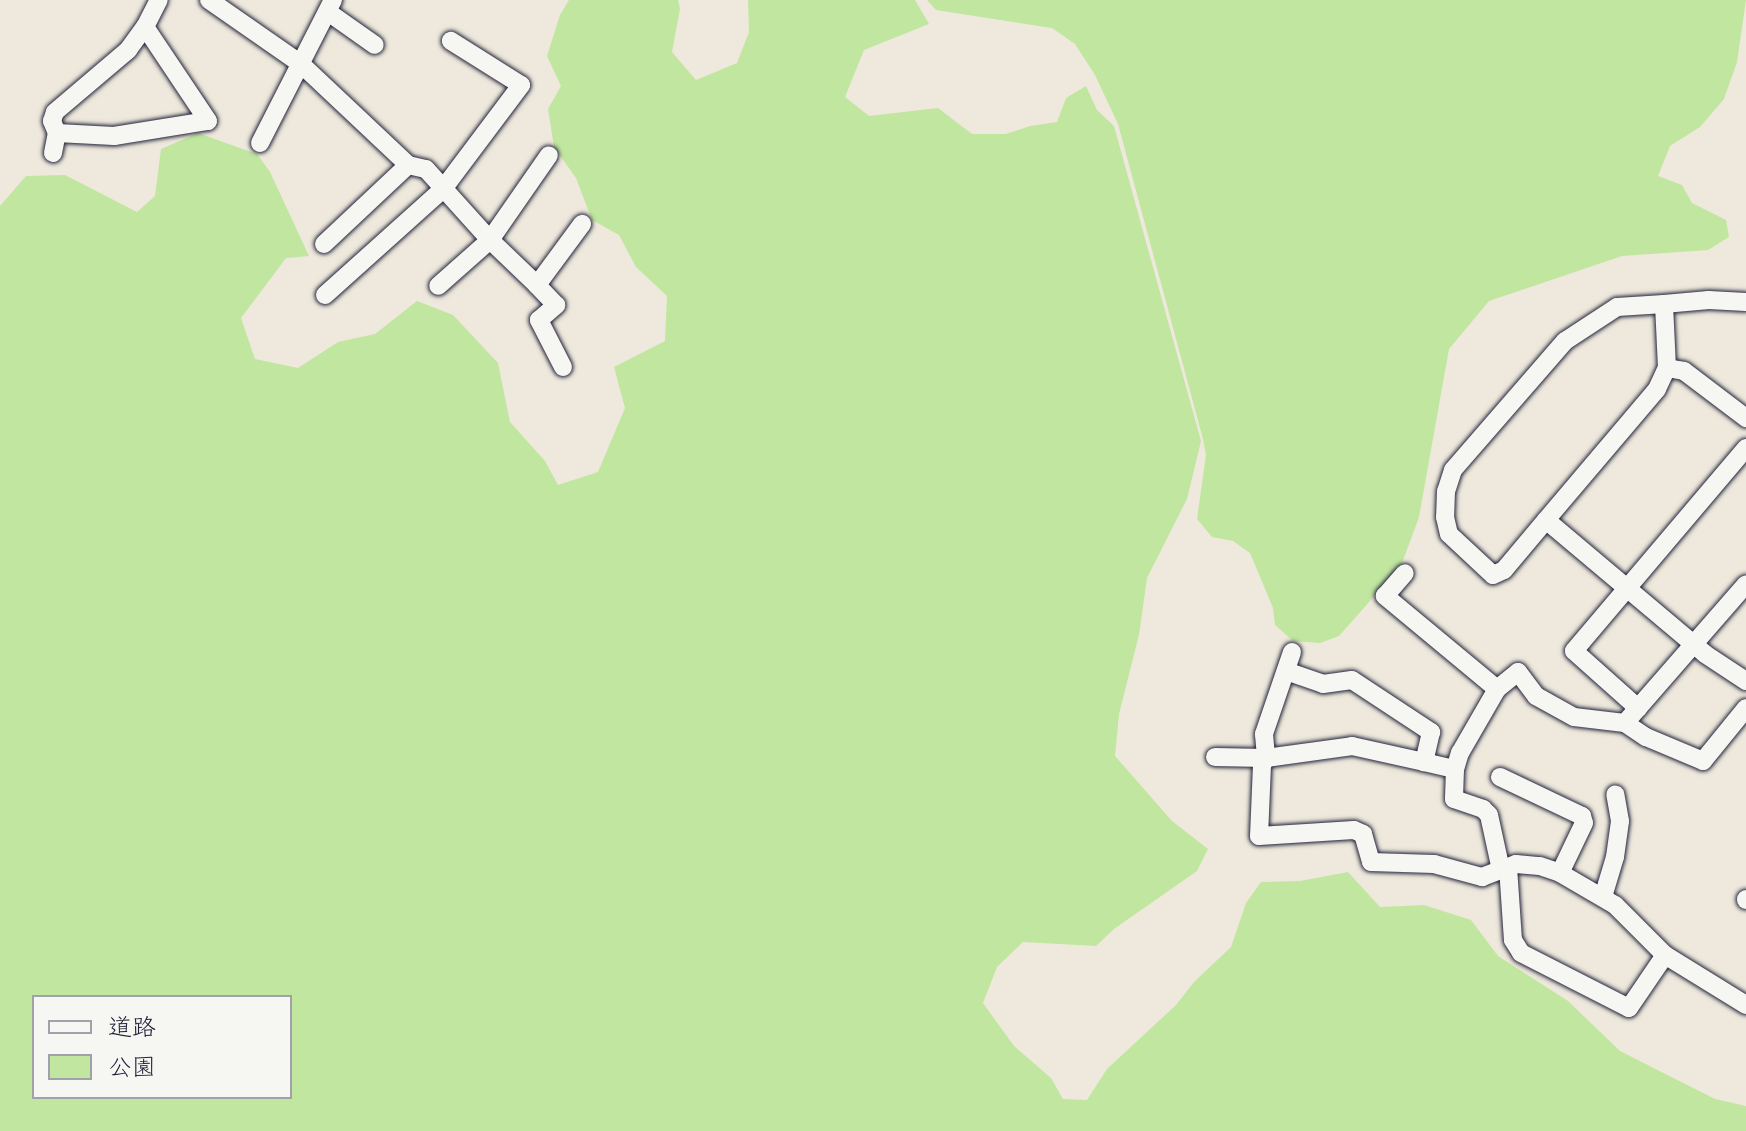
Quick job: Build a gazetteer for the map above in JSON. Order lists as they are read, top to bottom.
{
  "legend": ["道路", "公園"]
}
